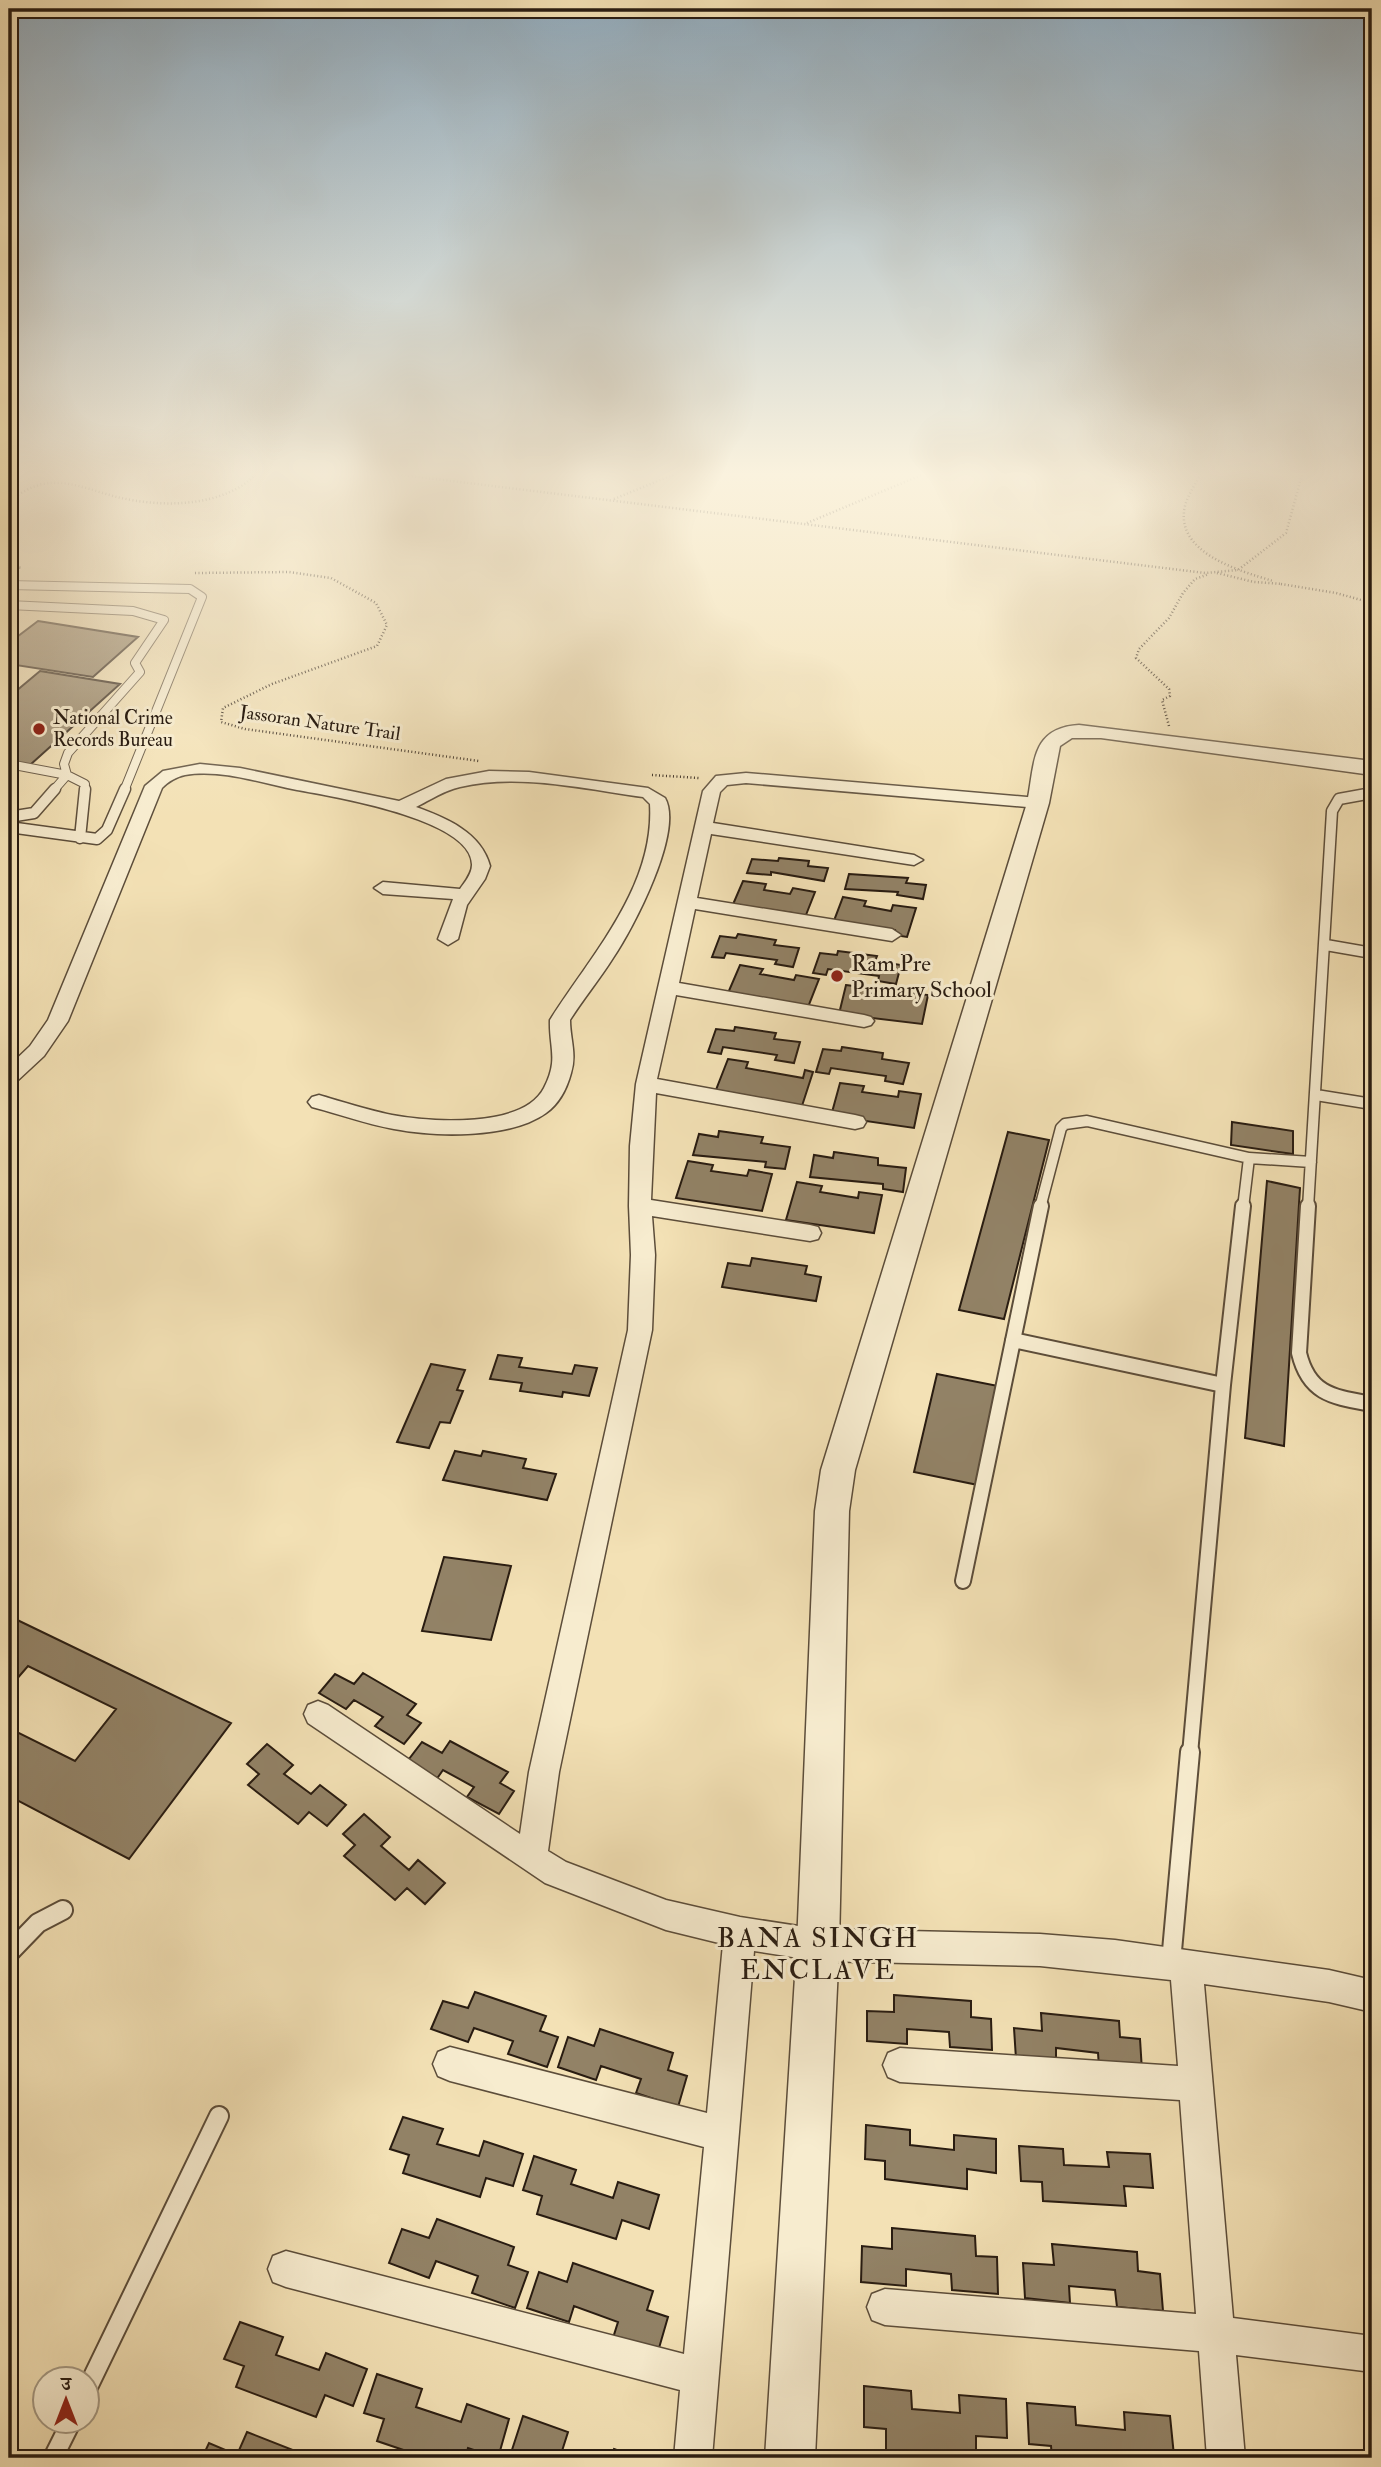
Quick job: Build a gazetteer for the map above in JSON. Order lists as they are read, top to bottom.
{
  "streets": {
    "path": ["Jassoran Nature Trail"]
  },
  "districts": ["BANA SINGH ENCLAVE"],
  "places": ["National Crime Records Bureau", "Ram Pre Primary School"],
  "north": "top"
}
